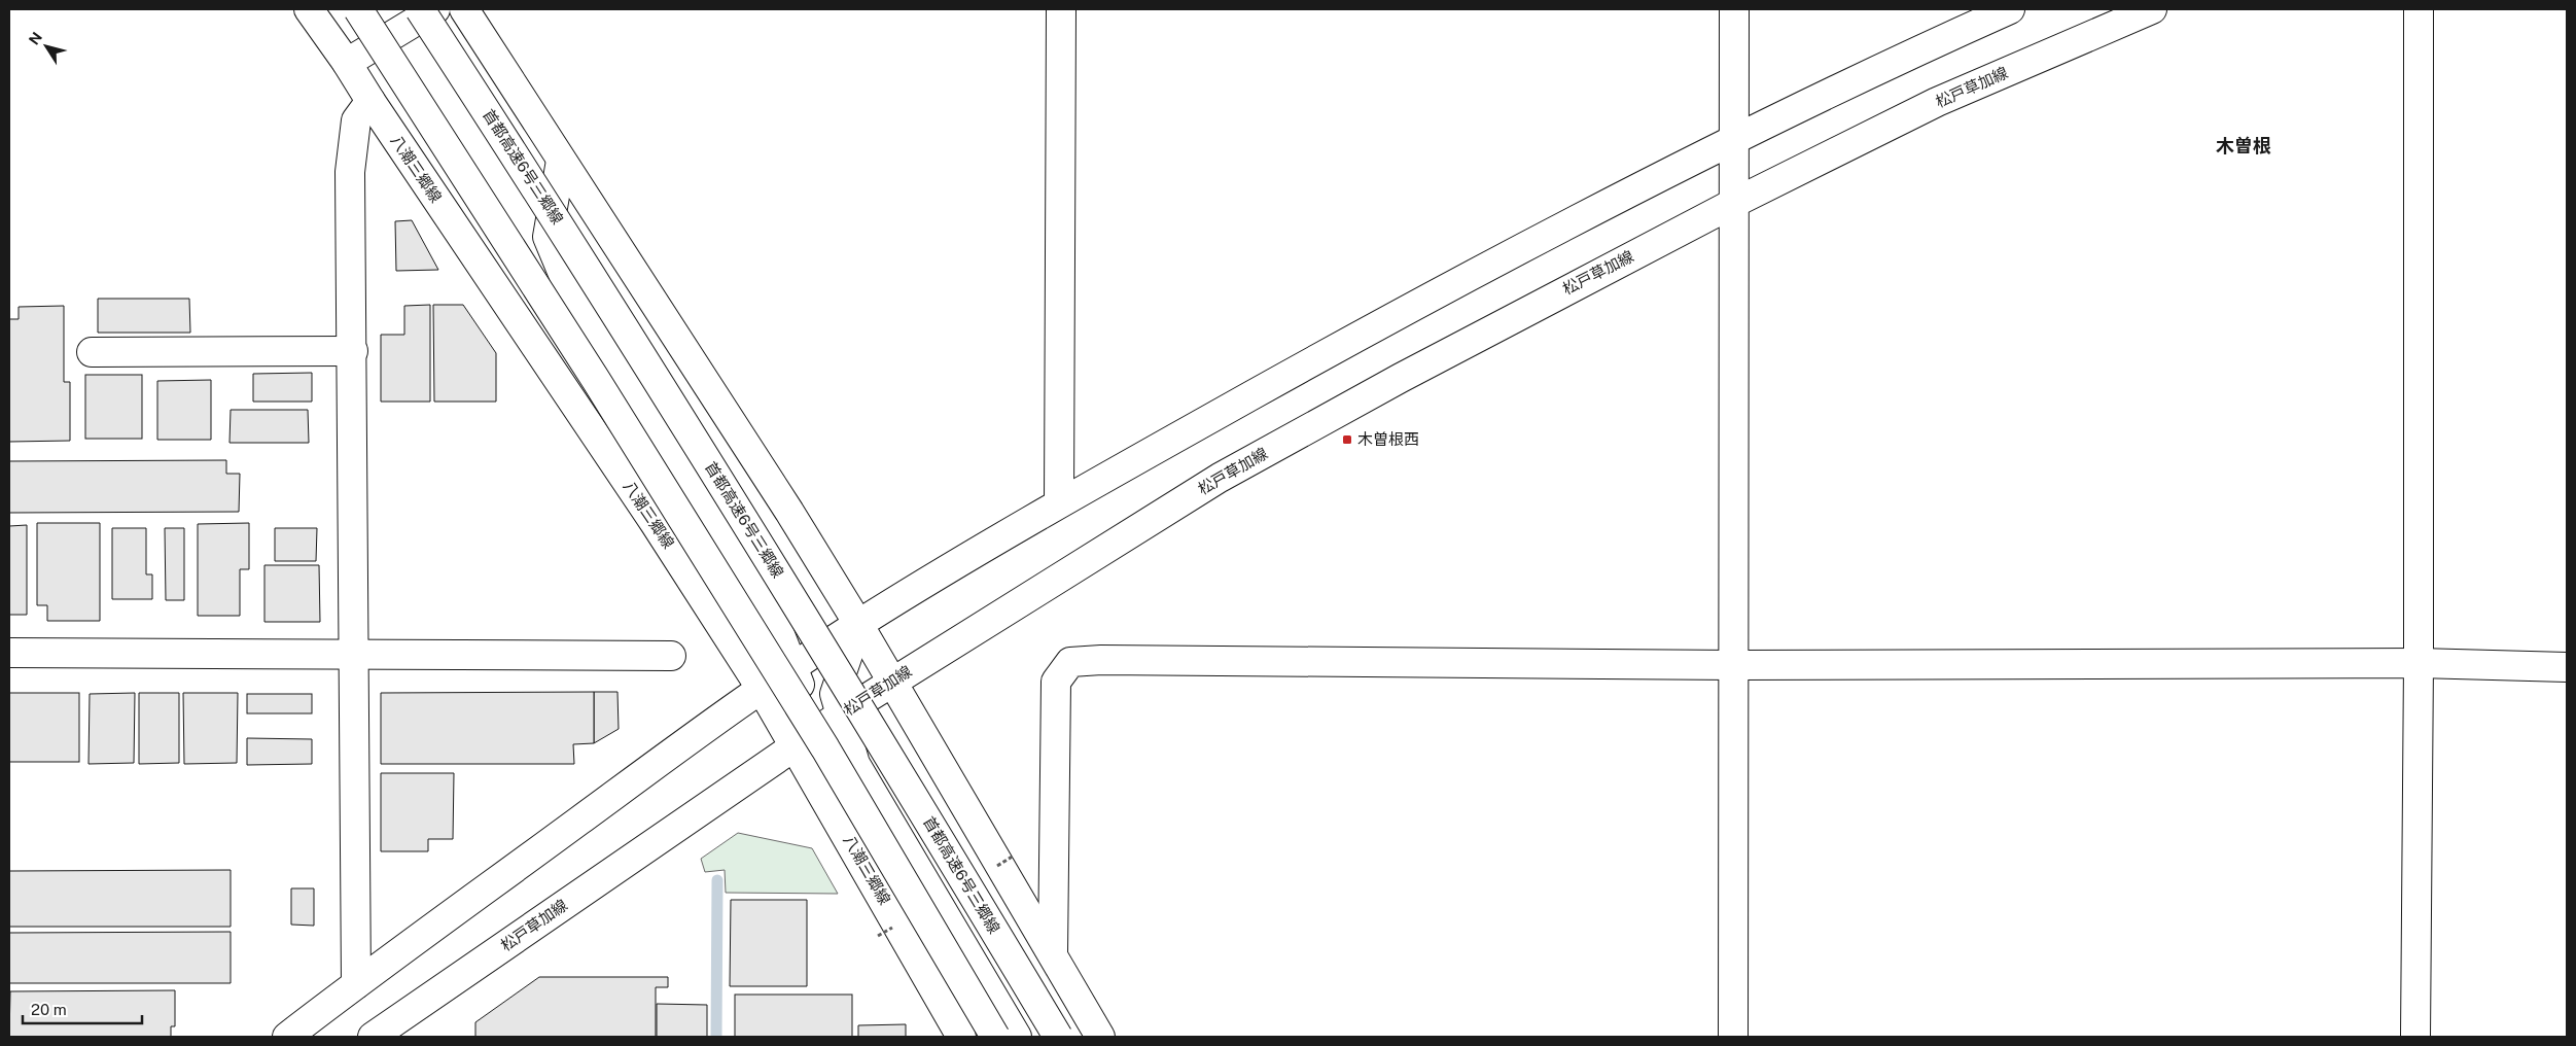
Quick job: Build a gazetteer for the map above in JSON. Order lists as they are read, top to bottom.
{
  "streets": {
    "main road": ["松戸草加線", "首都高速6号三郷線", "八潮三郷線"]
  },
  "crossings": [
    ["松戸草加線", "八潮三郷線"]
  ],
  "districts": ["木曽根"],
  "places": {
    "transit": ["木曽根西"]
  },
  "scale_bar": "20 m",
  "north": "top left"
}
